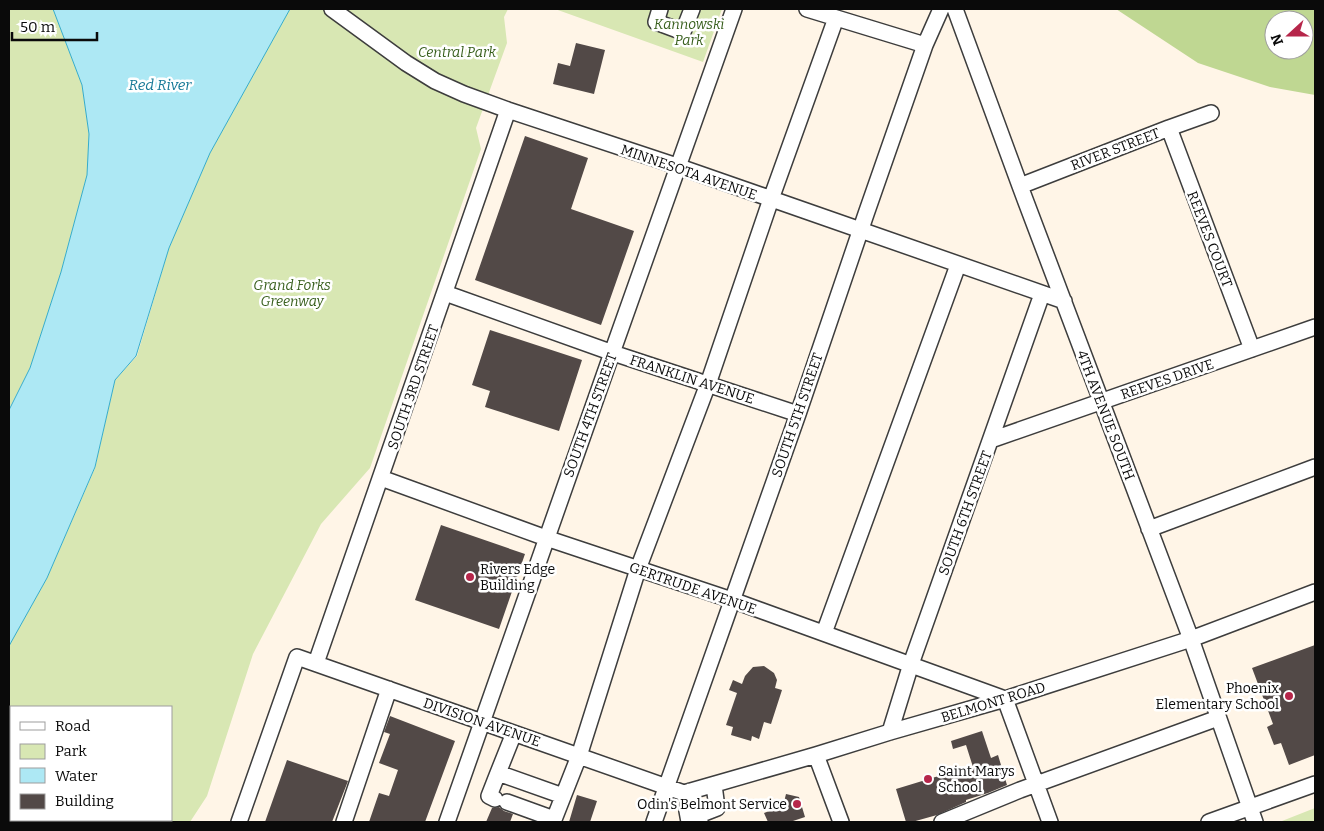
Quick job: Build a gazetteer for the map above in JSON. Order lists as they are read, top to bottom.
{
  "streets": {
    "street": [
      "RIVER STREET",
      "MINNESOTA AVENUE",
      "REEVES COURT",
      "FRANKLIN AVENUE",
      "REEVES DRIVE",
      "SOUTH 3RD STREET",
      "SOUTH 4TH STREET",
      "SOUTH 5TH STREET",
      "4TH AVENUE SOUTH",
      "SOUTH 6TH STREET",
      "GERTRUDE AVENUE",
      "BELMONT ROAD",
      "DIVISION AVENUE"
    ]
  },
  "crossings": [
    ["RIVER STREET", "REEVES COURT"],
    ["RIVER STREET", "4TH AVENUE SOUTH"],
    ["MINNESOTA AVENUE", "SOUTH 3RD STREET"],
    ["MINNESOTA AVENUE", "SOUTH 4TH STREET"],
    ["MINNESOTA AVENUE", "SOUTH 5TH STREET"],
    ["MINNESOTA AVENUE", "4TH AVENUE SOUTH"],
    ["MINNESOTA AVENUE", "SOUTH 6TH STREET"],
    ["REEVES COURT", "REEVES DRIVE"],
    ["FRANKLIN AVENUE", "SOUTH 3RD STREET"],
    ["FRANKLIN AVENUE", "SOUTH 4TH STREET"],
    ["FRANKLIN AVENUE", "SOUTH 5TH STREET"],
    ["REEVES DRIVE", "4TH AVENUE SOUTH"],
    ["REEVES DRIVE", "SOUTH 6TH STREET"],
    ["SOUTH 3RD STREET", "GERTRUDE AVENUE"],
    ["SOUTH 3RD STREET", "DIVISION AVENUE"],
    ["SOUTH 4TH STREET", "GERTRUDE AVENUE"],
    ["SOUTH 4TH STREET", "DIVISION AVENUE"],
    ["SOUTH 5TH STREET", "GERTRUDE AVENUE"],
    ["SOUTH 5TH STREET", "BELMONT ROAD"],
    ["SOUTH 5TH STREET", "DIVISION AVENUE"],
    ["4TH AVENUE SOUTH", "BELMONT ROAD"],
    ["SOUTH 6TH STREET", "GERTRUDE AVENUE"],
    ["SOUTH 6TH STREET", "BELMONT ROAD"],
    ["GERTRUDE AVENUE", "BELMONT ROAD"],
    ["BELMONT ROAD", "DIVISION AVENUE"]
  ],
  "water": ["Red River"],
  "parks": ["Kannowski Park", "Central Park", "Grand Forks Greenway"],
  "places": [
    "Rivers Edge Building",
    "Phoenix Elementary School",
    "Saint Marys School",
    "Odin's Belmont Service"
  ],
  "legend": [
    "Road",
    "Park",
    "Water",
    "Building"
  ],
  "scale_bar": "50 m",
  "north": "left"
}
